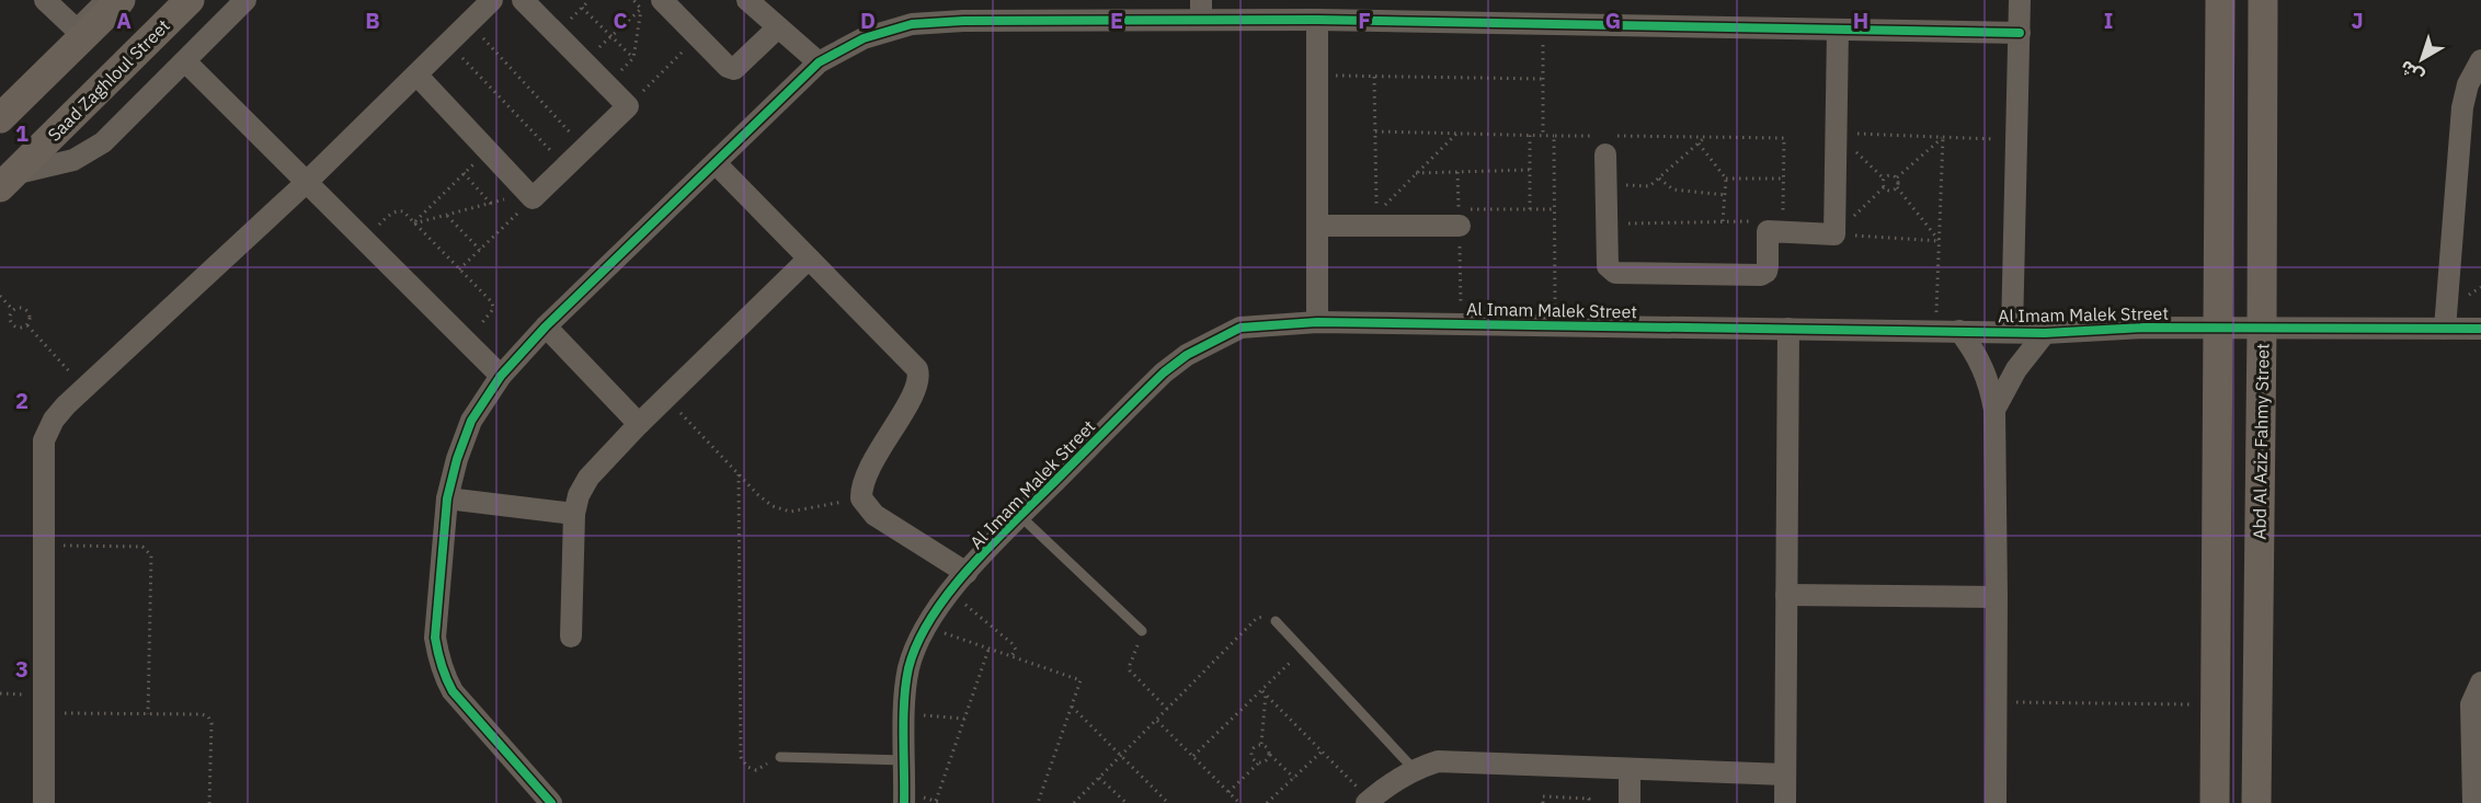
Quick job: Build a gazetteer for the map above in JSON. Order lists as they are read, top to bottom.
{
  "streets": {
    "street": ["Saad Zaghloul Street", "Al Imam Malek Street", "Abd Al Aziz Fahmy Street"]
  },
  "crossings": [
    ["Al Imam Malek Street", "Abd Al Aziz Fahmy Street"]
  ],
  "north": "bottom left",
  "grid": {
    "columns": [
      "A",
      "B",
      "C",
      "D",
      "E",
      "F",
      "G",
      "H",
      "I",
      "J"
    ],
    "rows": ["1", "2", "3"]
  }
}
